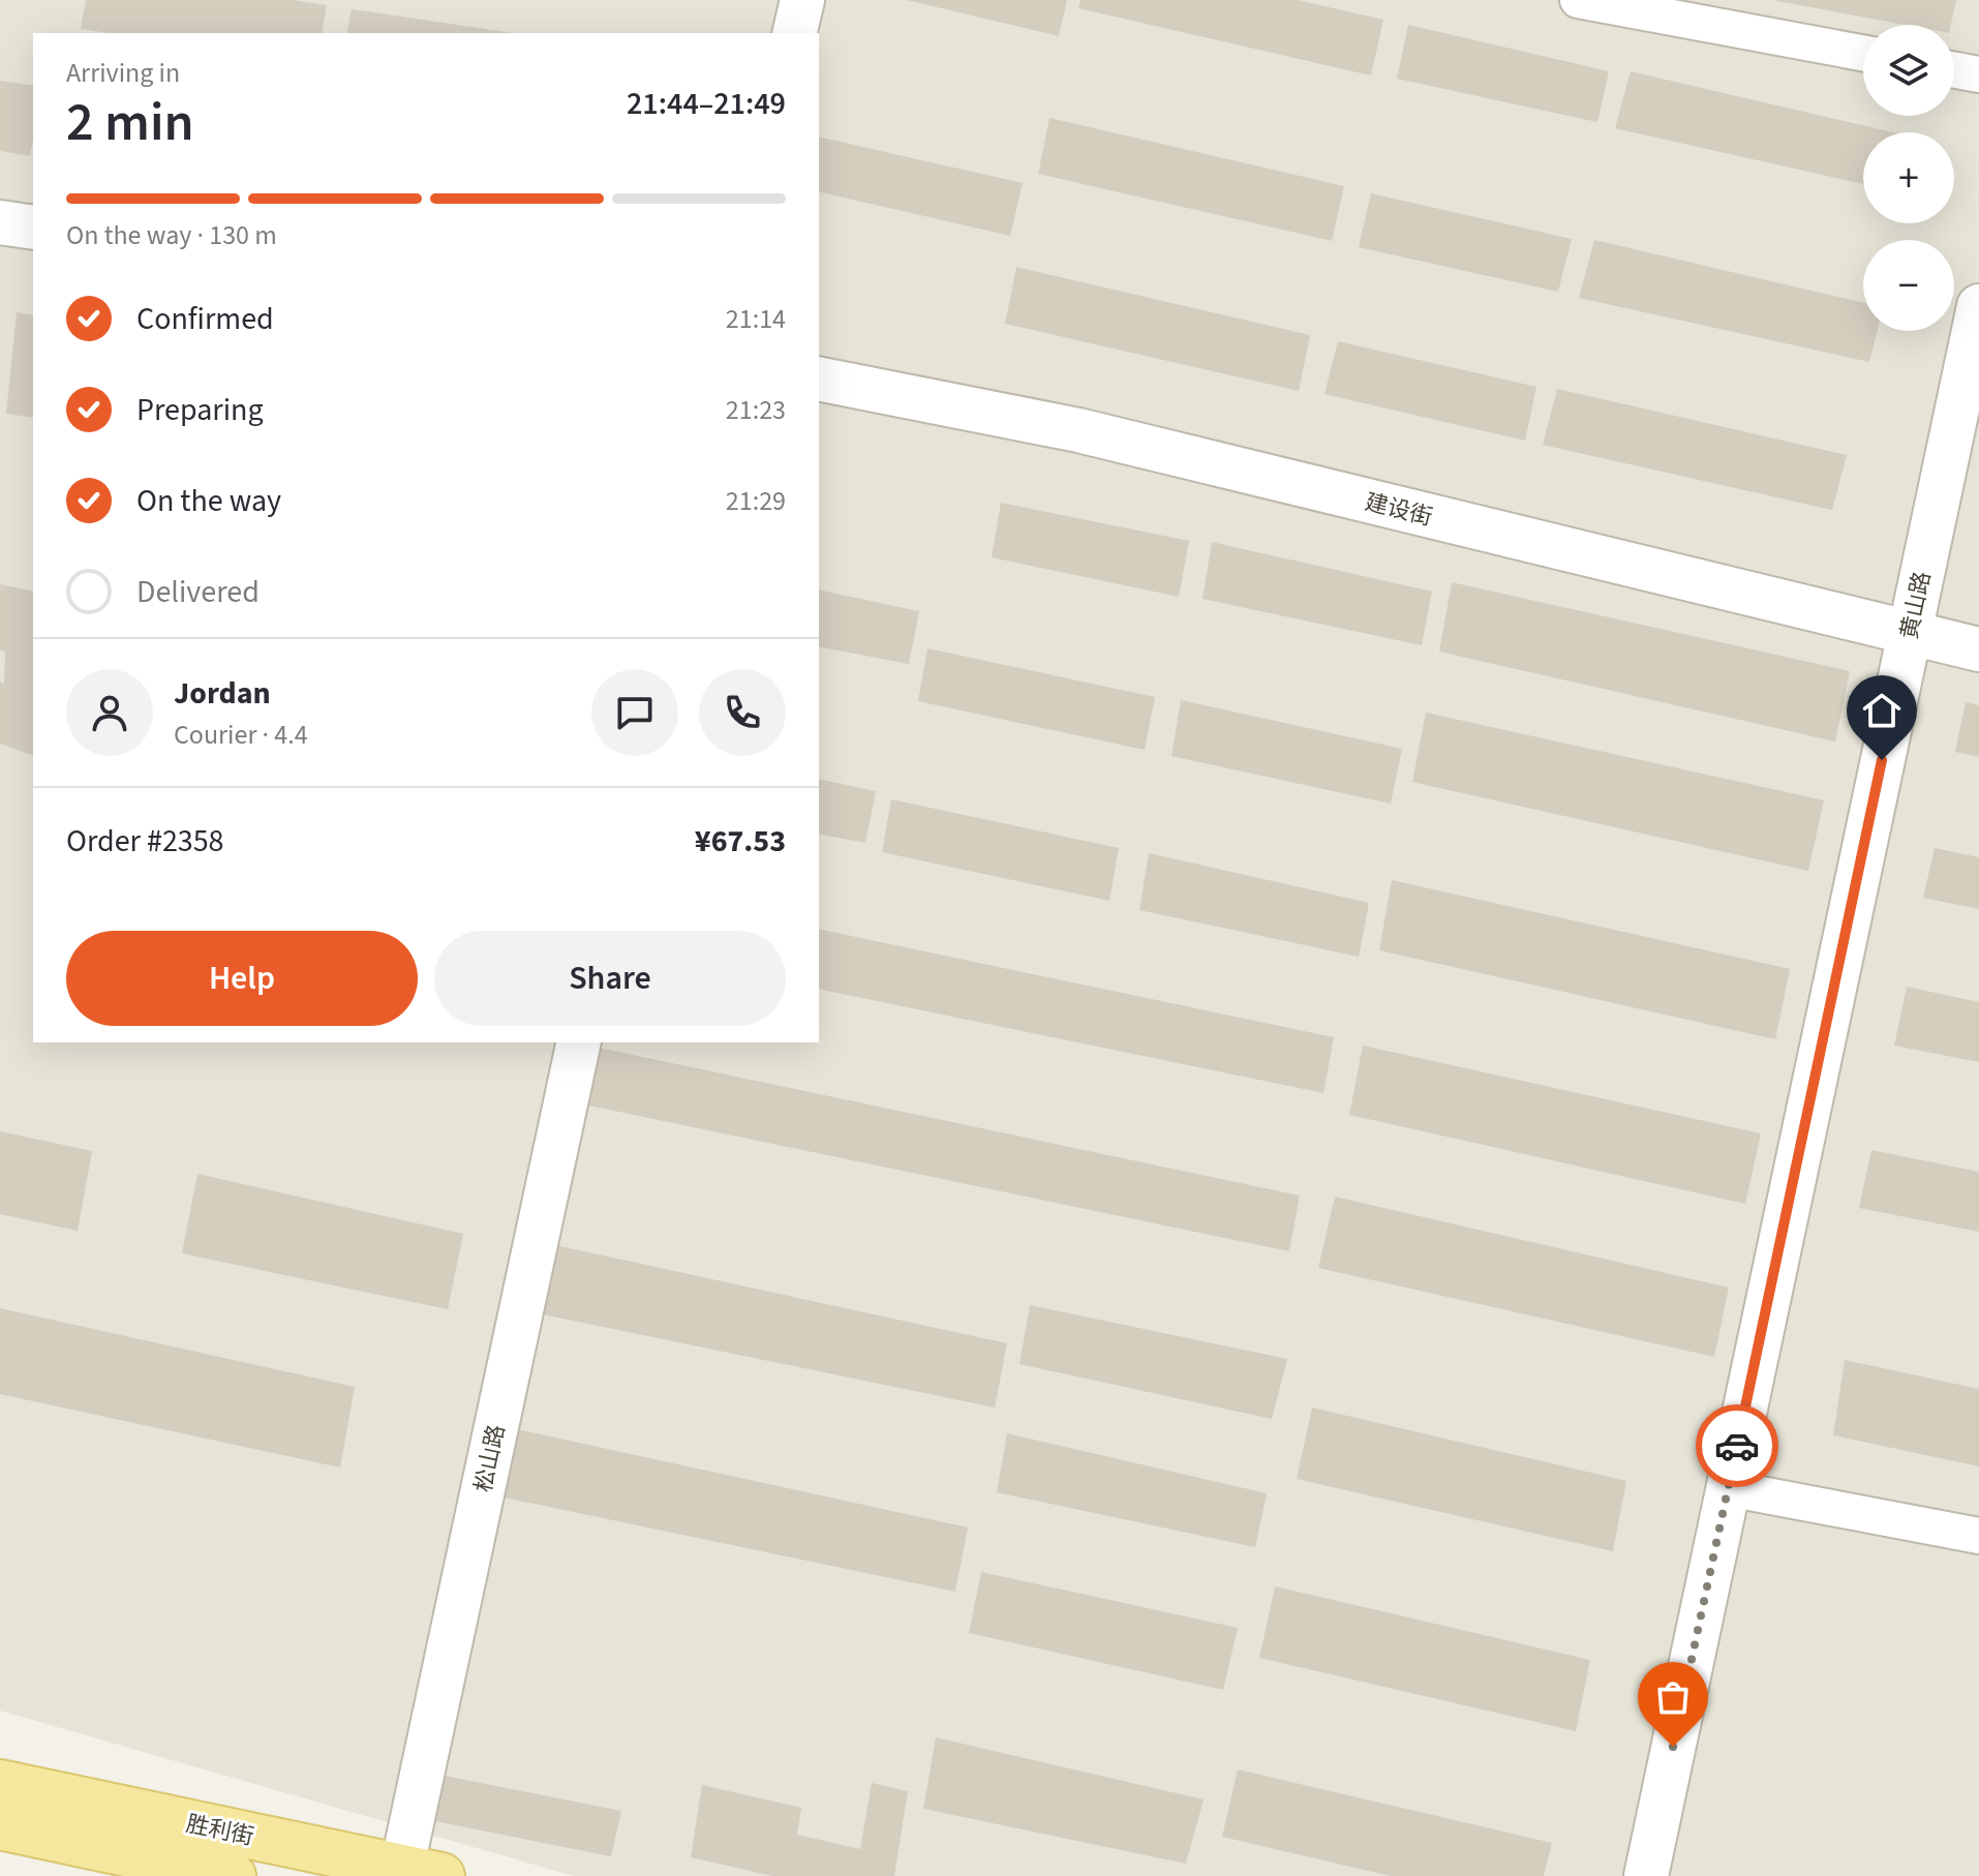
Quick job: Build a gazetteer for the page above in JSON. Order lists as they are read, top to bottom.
{
  "streets": {
    "main road": ["胜利街"],
    "street": ["建设街", "黄山路", "松山路"]
  },
  "crossings": [
    ["建设街", "黄山路"],
    ["松山路", "胜利街"]
  ],
  "page": {
    "map_buttons": ["+", "−"],
    "heading": ["2 min", "Arriving in", "21:44–21:49"],
    "panel": [
      "Jordan",
      "Courier · 4.4",
      "Order #2358",
      "¥67.53"
    ],
    "bar": "On the way · 130 m",
    "list": [
      ["Confirmed", "21:14"],
      ["Preparing", "21:23"],
      ["On the way", "21:29"],
      "Delivered"
    ],
    "buttons": ["Help", "Share"]
  }
}
